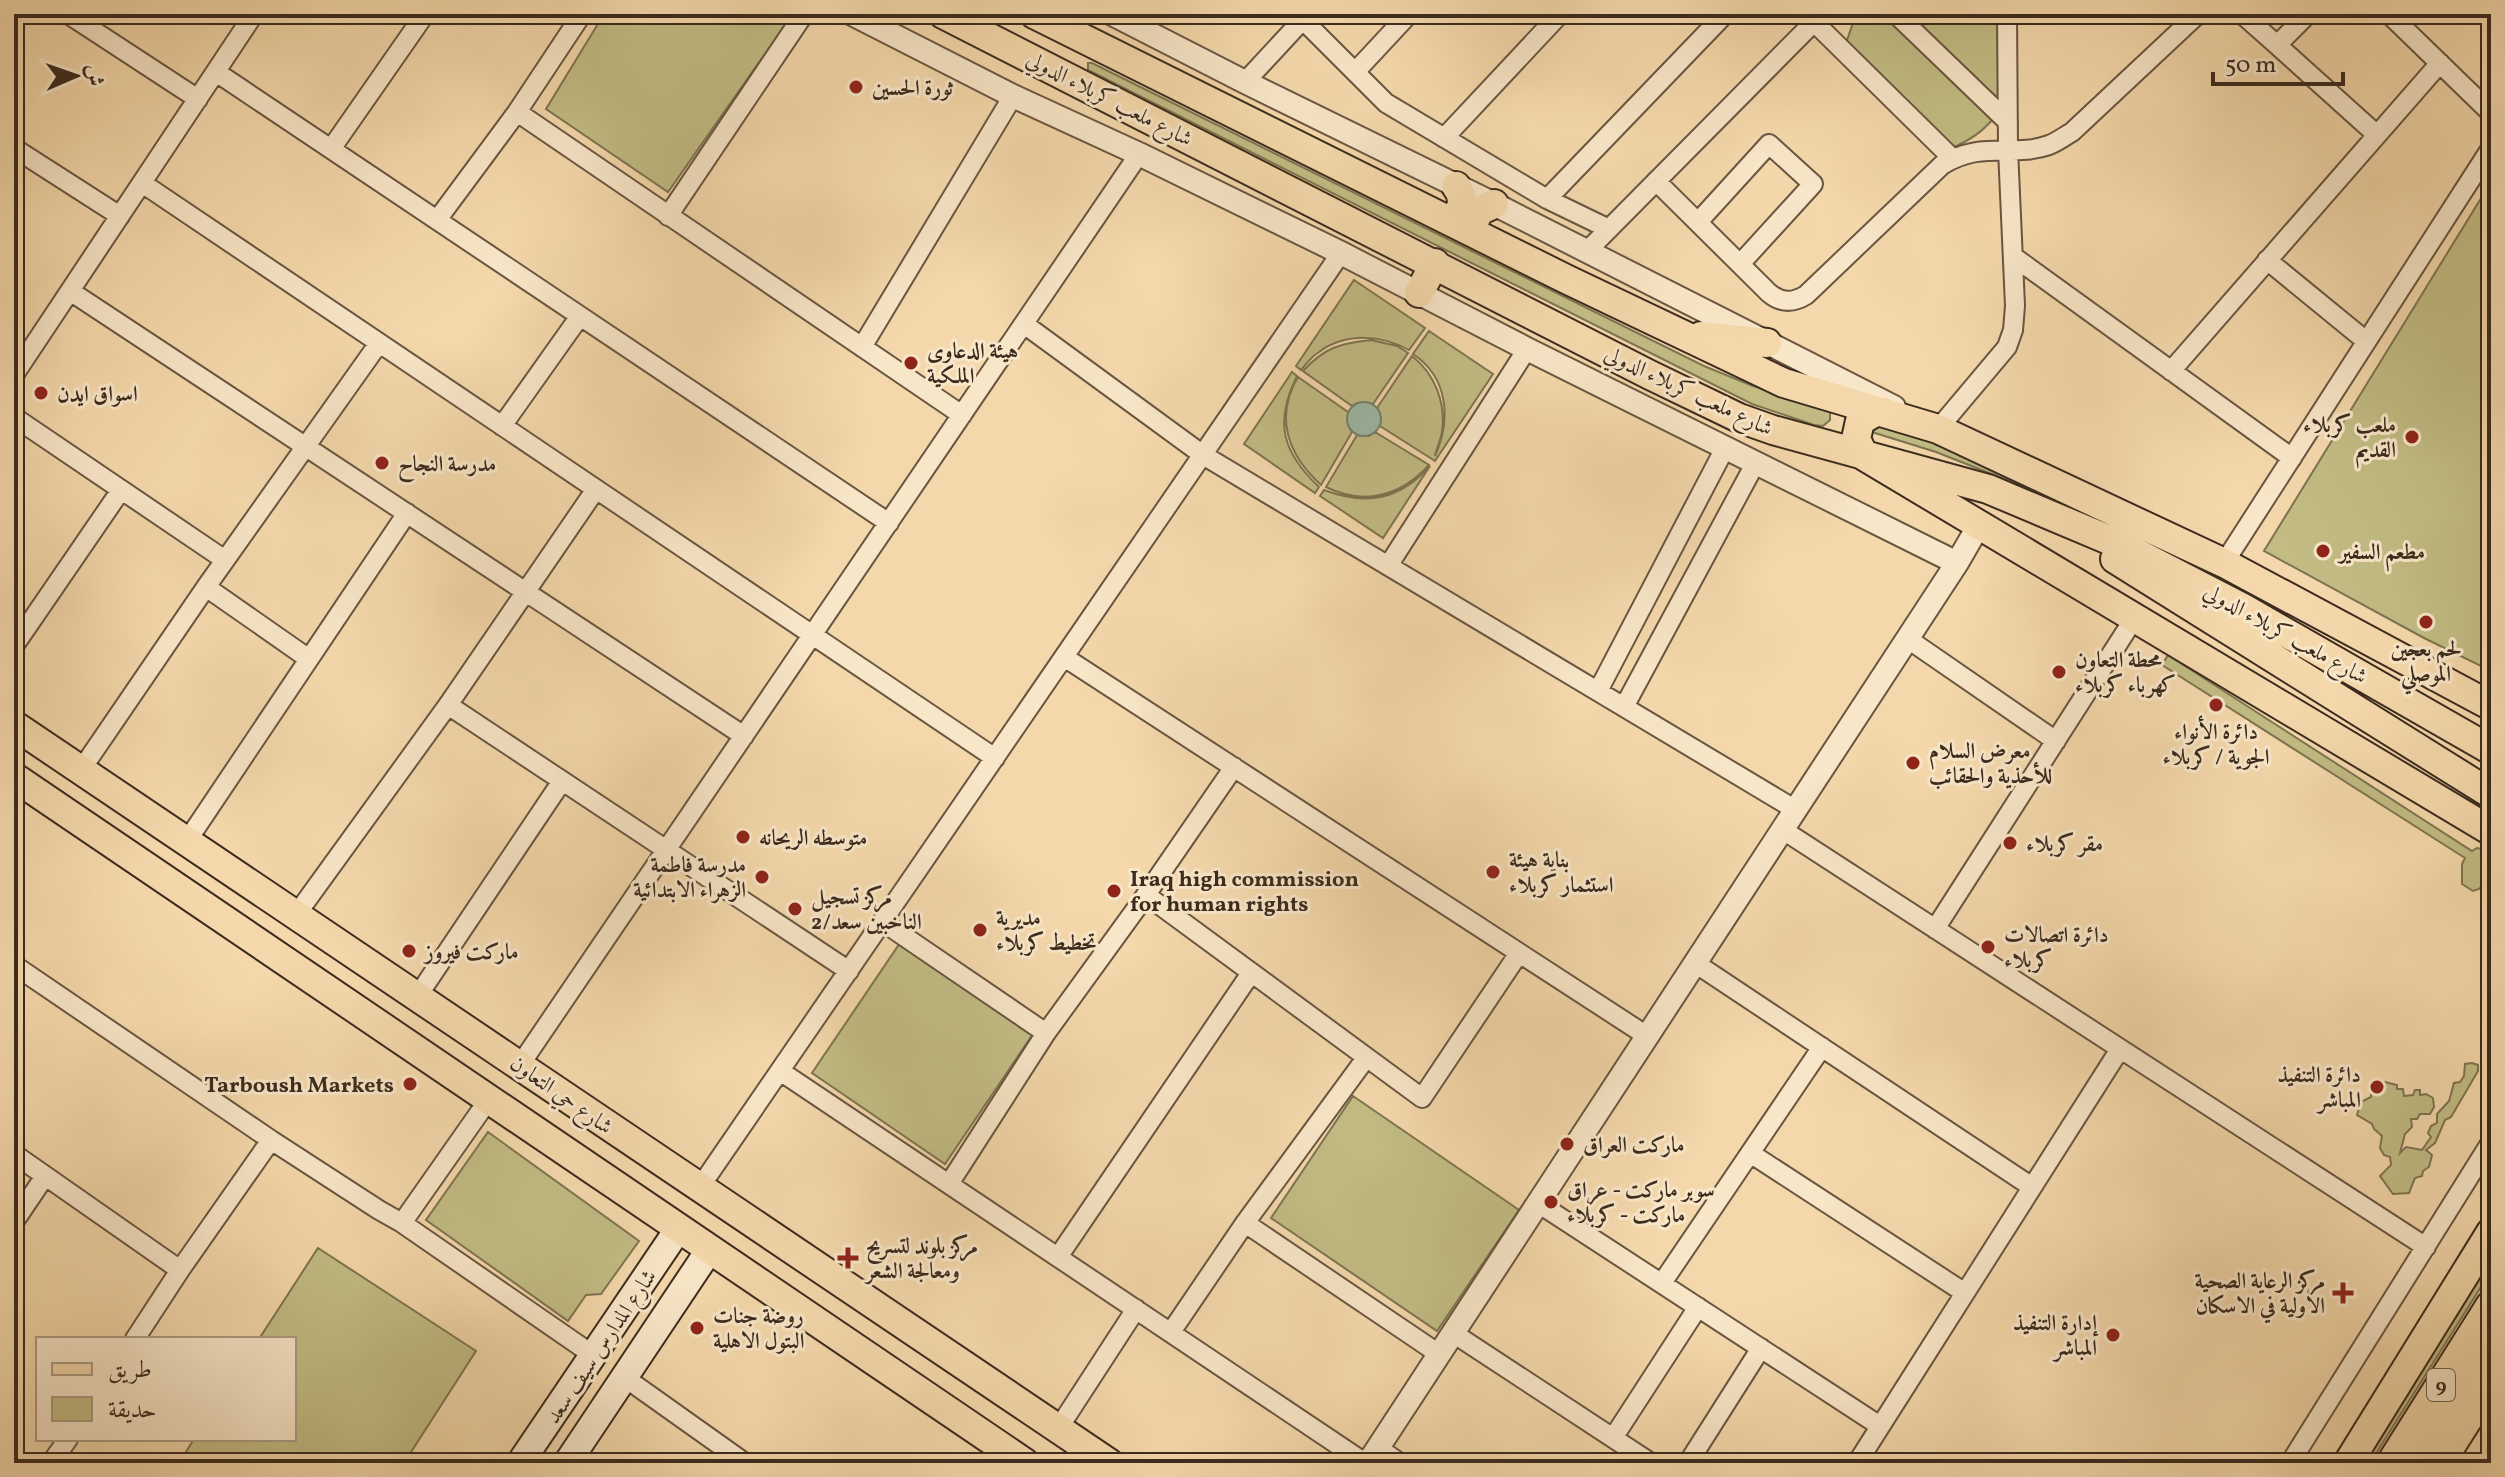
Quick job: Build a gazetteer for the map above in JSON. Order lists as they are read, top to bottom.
{
  "streets": {
    "highway": ["9"],
    "main road": ["شارع ملعب كربلاء الدولي", "شارع حي التعاون", "شارع المدارس سيف سعد"]
  },
  "crossings": [
    ["شارع حي التعاون", "شارع المدارس سيف سعد"]
  ],
  "places": {
    "other": [
      "ثورة الحسين",
      "هيئة الدعاوى الملكية",
      "اسواق ايدن",
      "ملعب كربلاء القديم",
      "مدرسة النجاح",
      "مطعم السفير",
      "لحم بعجين الموصلي",
      "محطة التعاون كهرباء كربلاء",
      "دائرة الأنواء الجوية / كربلاء",
      "معرض السلام للأحذية والحقائب",
      "متوسطه الريحانه",
      "مقر كربلاء",
      "بناية هيئة استثمار كربلاء",
      "مدرسة فاطمة الزهراء الابتدائية",
      "Iraq high commission for human rights",
      "مركز تسجيل الناخبين سعد/2",
      "مديرية تخطيط كربلاء",
      "دائرة اتصالات كربلاء",
      "ماركت فيروز",
      "Tarboush Markets",
      "دائرة التنفيذ المباشر",
      "ماركت العراق",
      "سوبر ماركت - عراق ماركت - كربلاء",
      "روضة جنات البتول الاهلية",
      "إدارة التنفيذ المباشر"
    ],
    "health": ["مركز بلوند لتسريح ومعالجة الشعر", "مركز الرعاية الصحية الاولية في الاسكان"]
  },
  "legend": ["طريق", "حديقة"],
  "scale_bar": "50 m",
  "north": "right"
}
